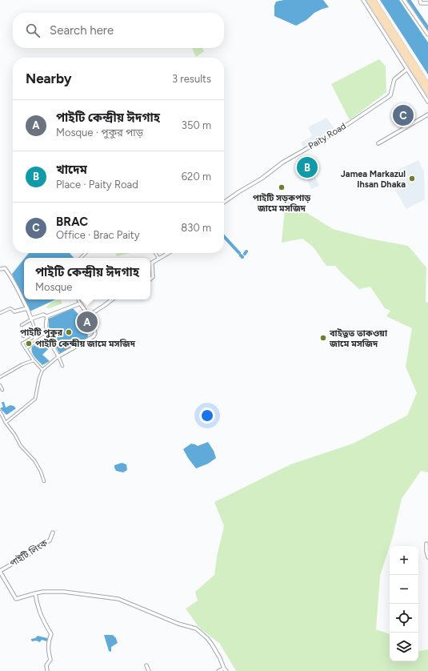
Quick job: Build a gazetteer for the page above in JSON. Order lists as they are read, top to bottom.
{
  "streets": {
    "street": ["Paity Road", "পাইটি লিংক"]
  },
  "places": [
    "Jamea Markazul Ihsan Dhaka",
    "পাইটি সড়কপাড় জামে মসজিদ",
    "পাইটি পুকুর",
    "বাইতুত তাকওয়া জামে মসজিদ",
    "পাইটি কেন্দ্রীয় জামে মসজিদ"
  ],
  "page": {
    "search": "Search here",
    "heading": ["Nearby", "3 results"],
    "list": [
      {
        "mark": "A",
        "name": "পাইটি কেন্দ্রীয় ঈদগাহ",
        "note": "Mosque · পুকুর পাড়",
        "value": "350 m"
      },
      {
        "mark": "B",
        "name": "খাদেম",
        "note": "Place · Paity Road",
        "value": "620 m"
      },
      {
        "mark": "C",
        "name": "BRAC",
        "note": "Office · Brac Paity",
        "value": "830 m"
      }
    ],
    "pins": ["C", "B", "A"],
    "popup": ["পাইটি কেন্দ্রীয় ঈদগাহ", "Mosque"],
    "map_buttons": ["+", "−"]
  }
}
